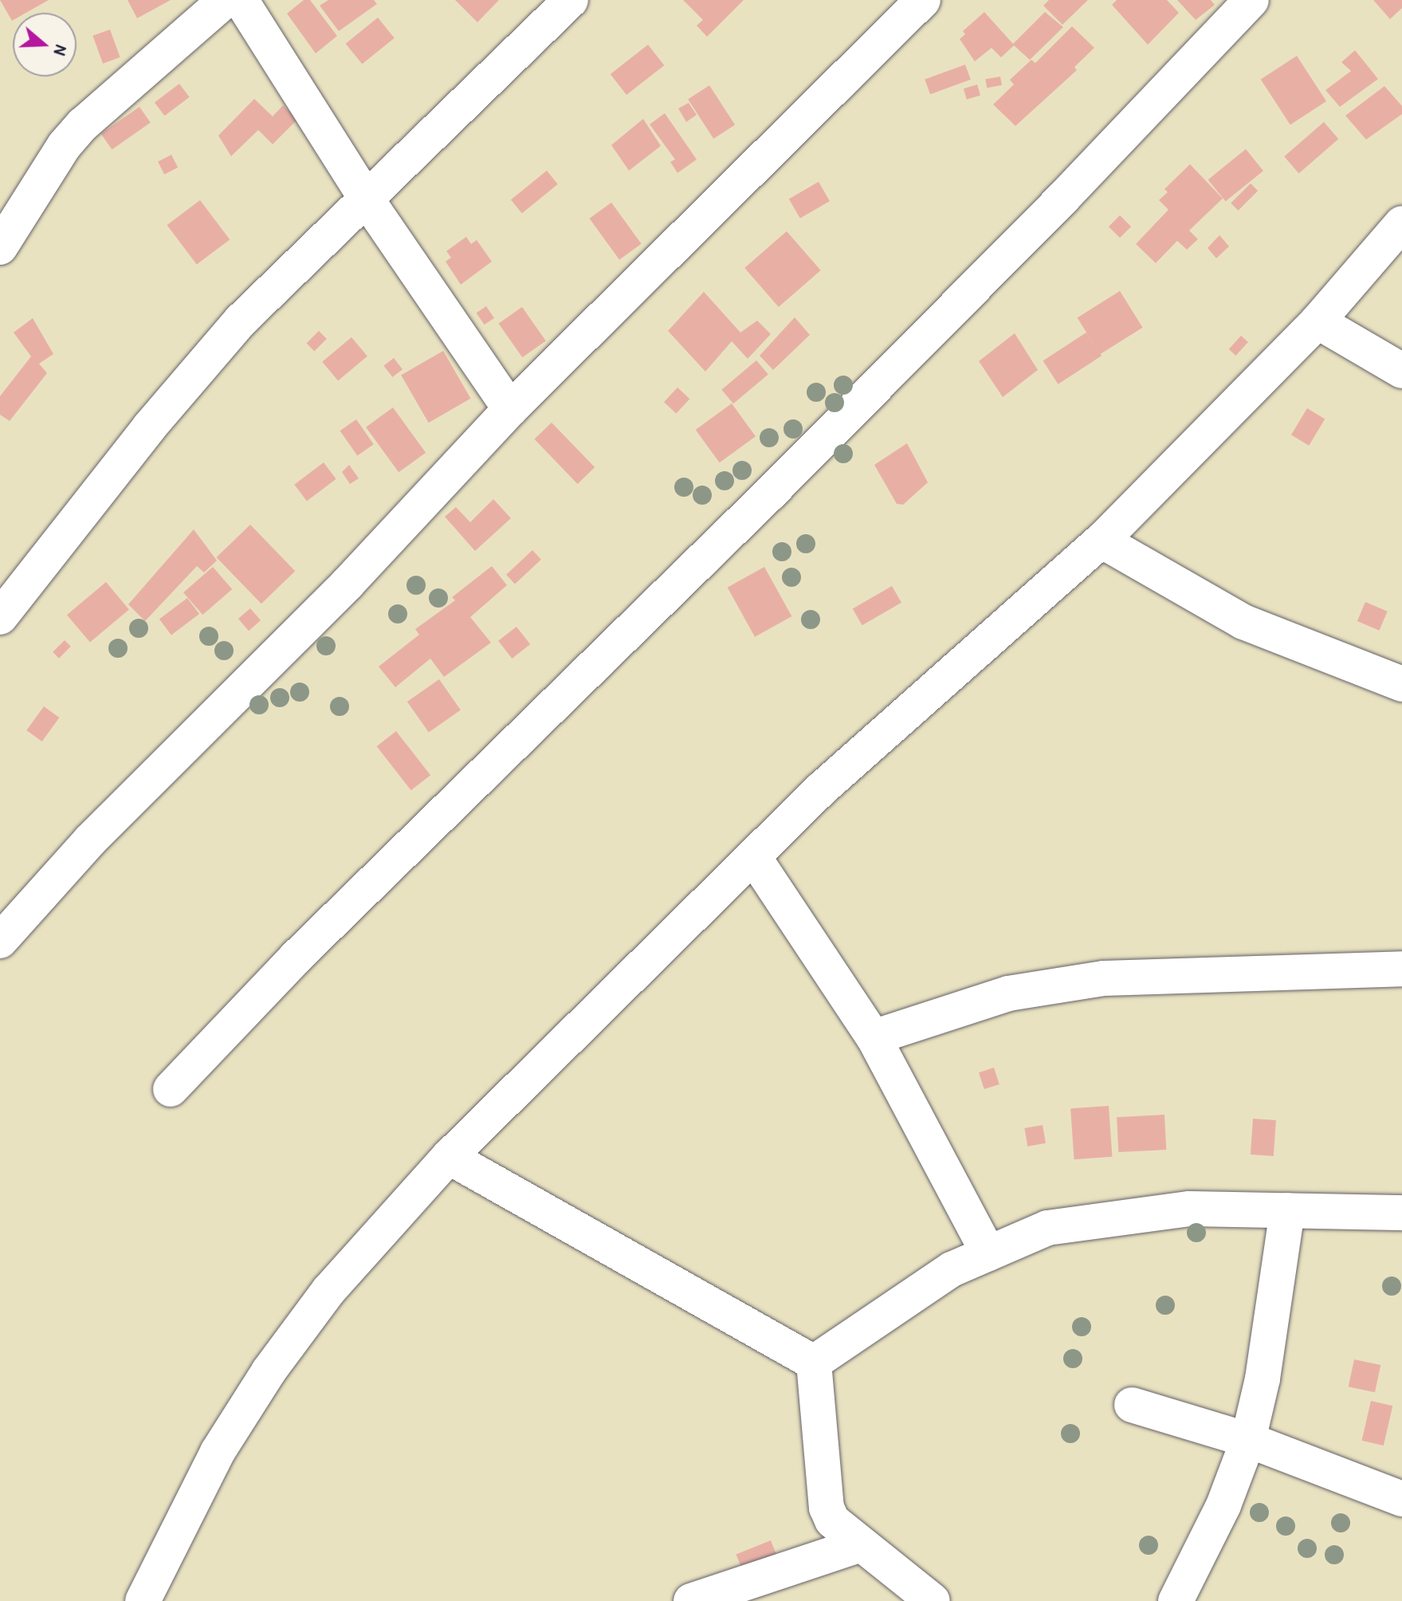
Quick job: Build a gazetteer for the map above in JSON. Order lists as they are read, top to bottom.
{
  "north": "right"
}
